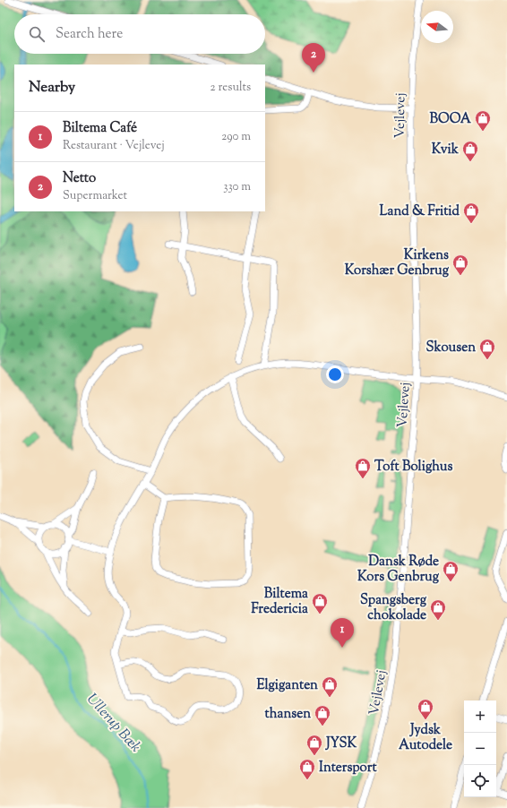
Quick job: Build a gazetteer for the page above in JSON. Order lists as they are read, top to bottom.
{
  "streets": {
    "street": ["Vejlevej"]
  },
  "water": ["Ullerup Bæk"],
  "places": {
    "shop": [
      "BOOA",
      "Kvik",
      "Land & Fritid",
      "Kirkens Korshær Genbrug",
      "Skousen",
      "Toft Bolighus",
      "Dansk Røde Kors Genbrug",
      "Biltema Fredericia",
      "Spangsberg chokolade",
      "Elgiganten",
      "Jydsk Autodele",
      "thansen",
      "JYSK",
      "Intersport"
    ]
  },
  "north": "left",
  "page": {
    "search": "Search here",
    "pins": ["2", "1"],
    "heading": ["Nearby", "2 results"],
    "list": [
      {
        "mark": "1",
        "name": "Biltema Café",
        "note": "Restaurant · Vejlevej",
        "value": "290 m"
      },
      {
        "mark": "2",
        "name": "Netto",
        "note": "Supermarket",
        "value": "330 m"
      }
    ],
    "map_buttons": ["+", "−"]
  }
}
